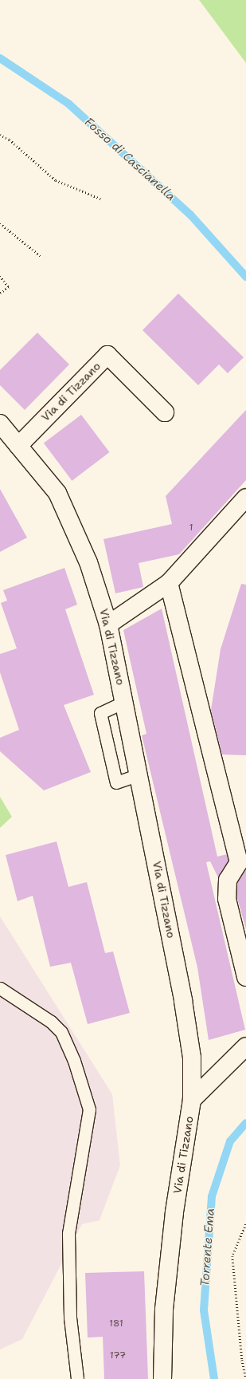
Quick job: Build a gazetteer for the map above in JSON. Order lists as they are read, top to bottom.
{
  "streets": {
    "main road": ["Via di Tizzano"]
  },
  "water": ["Fosso di Cascianella", "Torrente Ema"],
  "house_numbers": ["1", "181", "177"]
}
